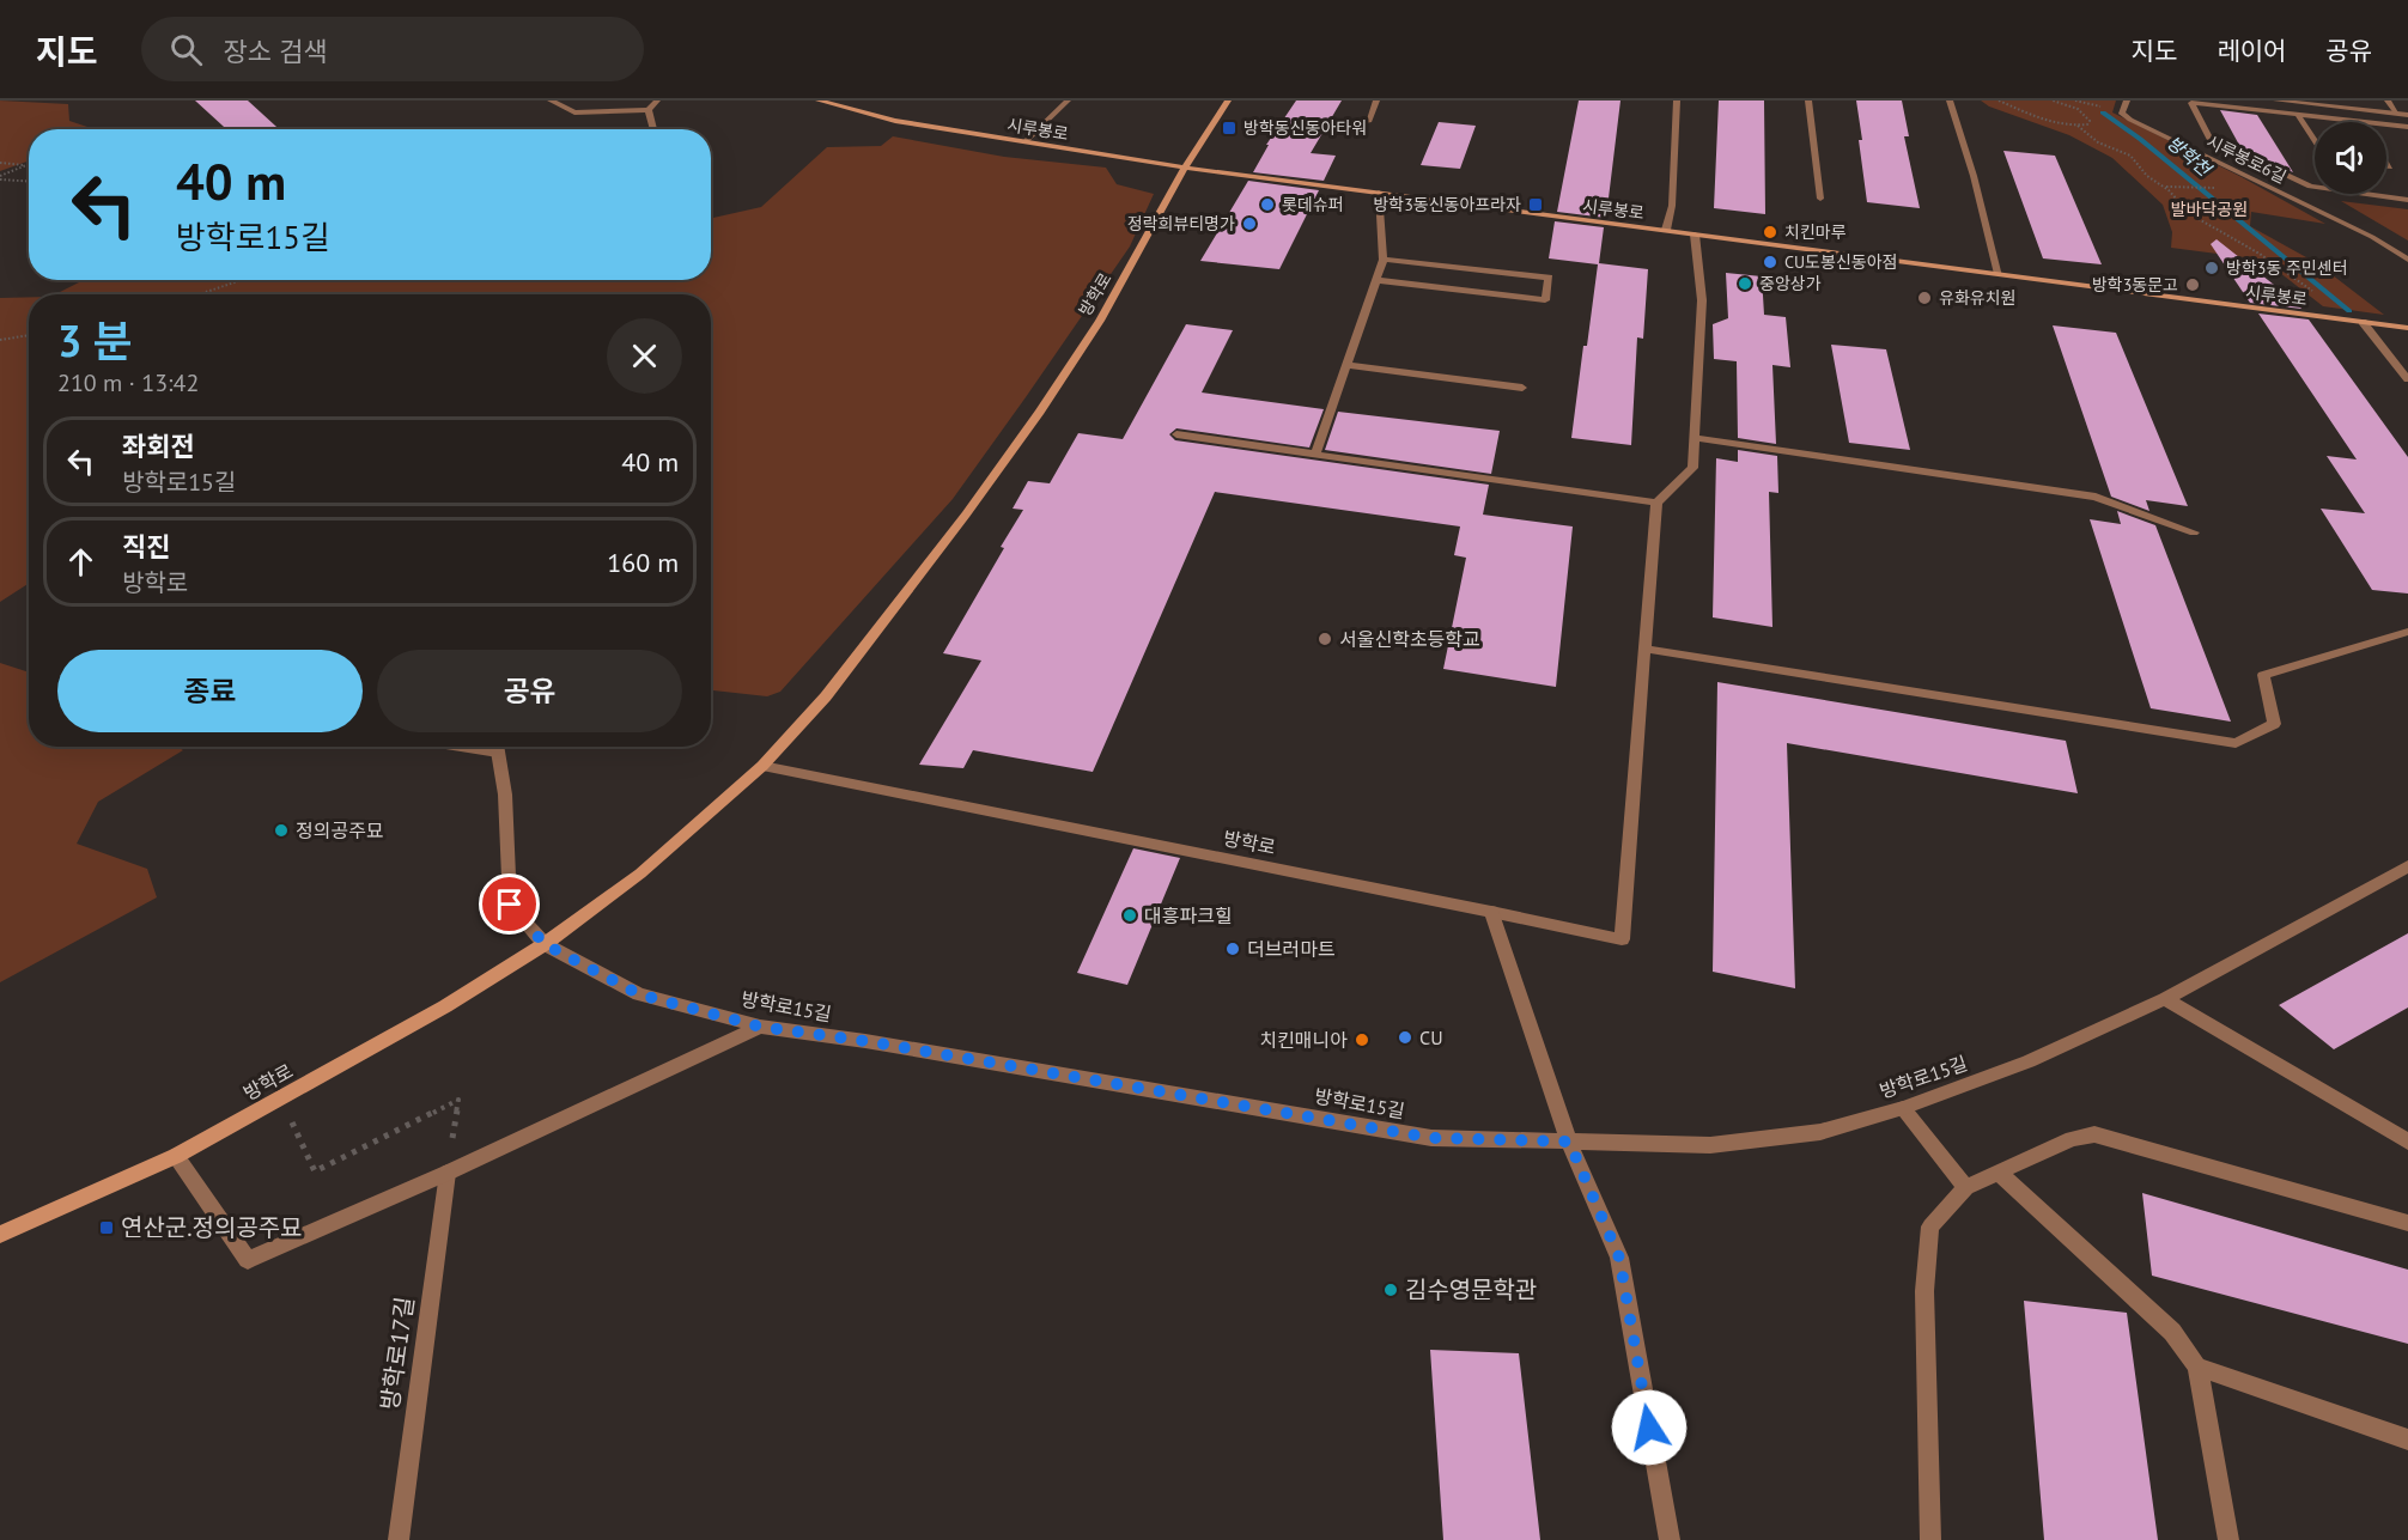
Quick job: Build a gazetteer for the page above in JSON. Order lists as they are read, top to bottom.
{
  "streets": {
    "street": [
      "시루봉로",
      "시루봉로6길",
      "방학로",
      "방학로15길",
      "방학로17길"
    ]
  },
  "crossings": [
    ["시루봉로", "방학로"],
    ["방학로", "방학로15길"]
  ],
  "water": ["방학천"],
  "parks": ["발바닥공원"],
  "places": {
    "transit": ["방학동신동아타워", "방학3동신동아프라자", "연산군.정의공주묘"],
    "other": [
      "롯데슈퍼",
      "정락희뷰티명가",
      "치킨마루",
      "CU도봉신동아점",
      "방학3동 주민센터",
      "중앙상가",
      "방학3동문고",
      "유화유치원",
      "서울신학초등학교",
      "정의공주묘",
      "대흥파크힐",
      "더브러마트",
      "CU",
      "치킨매니아",
      "김수영문학관"
    ]
  },
  "page": {
    "header": "지도",
    "search": "장소 검색",
    "nav": ["지도", "레이어", "공유"],
    "turn": ["40 m", "방학로15길"],
    "heading": ["3 분", "210 m · 13:42"],
    "list": [
      {
        "name": "좌회전",
        "note": "방학로15길",
        "value": "40 m"
      },
      {
        "name": "직진",
        "note": "방학로",
        "value": "160 m"
      }
    ],
    "buttons": ["종료", "공유"]
  }
}
